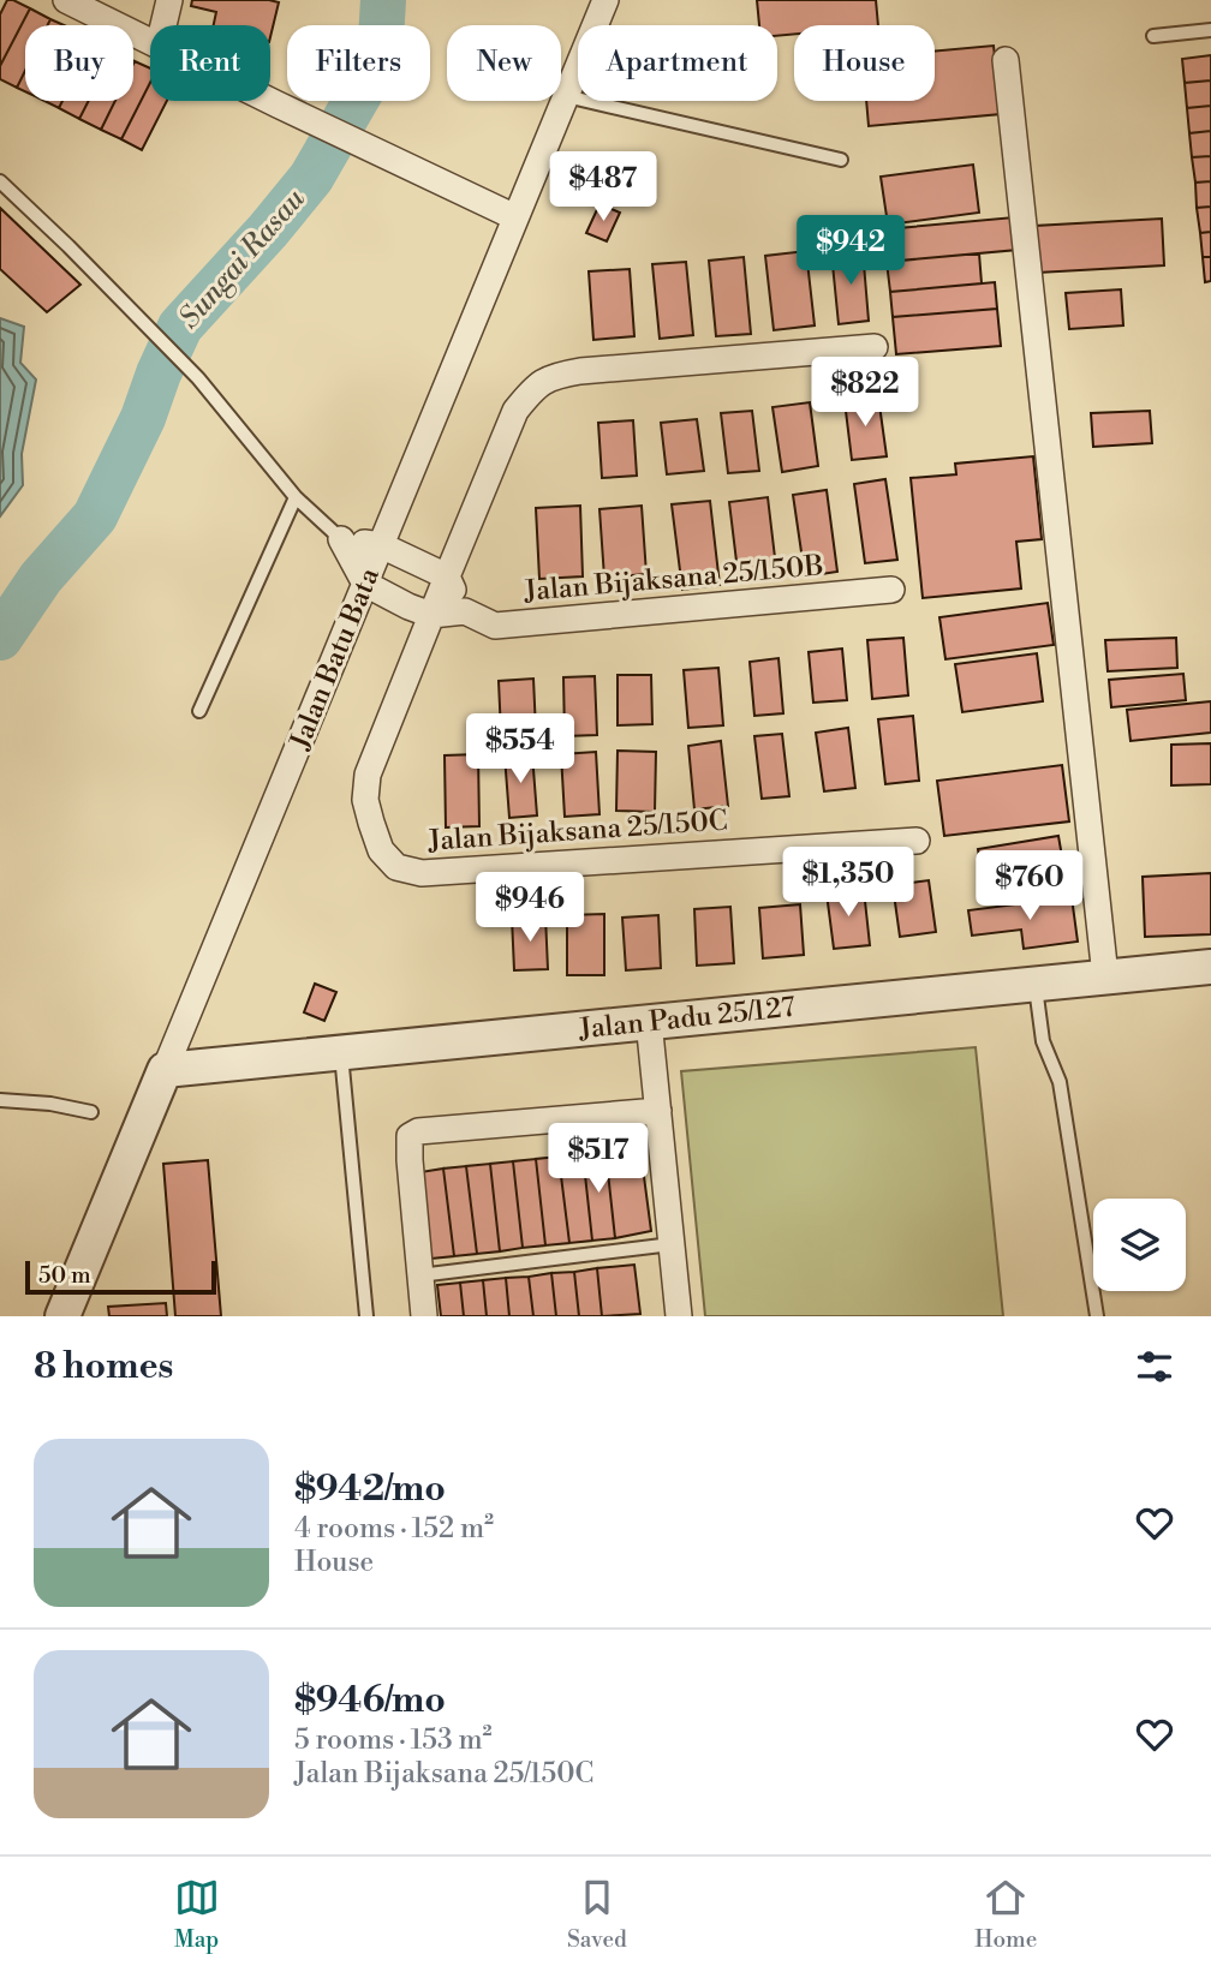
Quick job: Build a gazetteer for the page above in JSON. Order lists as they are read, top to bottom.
{
  "streets": {
    "street": [
      "Jalan Bijaksana 25/150B",
      "Jalan Batu Bata",
      "Jalan Bijaksana 25/150C",
      "Jalan Padu 25/127"
    ]
  },
  "crossings": [
    ["Jalan Batu Bata", "Jalan Padu 25/127"]
  ],
  "water": ["Sungai Rasau"],
  "scale_bar": "50 m",
  "page": {
    "chip": [
      "Buy",
      "Rent",
      "Filters",
      "New",
      "Apartment",
      "House"
    ],
    "price": [
      "$487",
      "$942",
      "$822",
      "$554",
      "$1,350",
      "$760",
      "$946",
      "$517"
    ],
    "scale": "50 m",
    "heading": "8 homes",
    "list": [
      {
        "name": "$942/mo",
        "note": "4 rooms · 152 m² · House"
      },
      {
        "name": "$946/mo",
        "note": "5 rooms · 153 m² · Jalan Bijaksana 25/150C"
      }
    ],
    "tabs": ["Map", "Saved", "Home"]
  }
}
